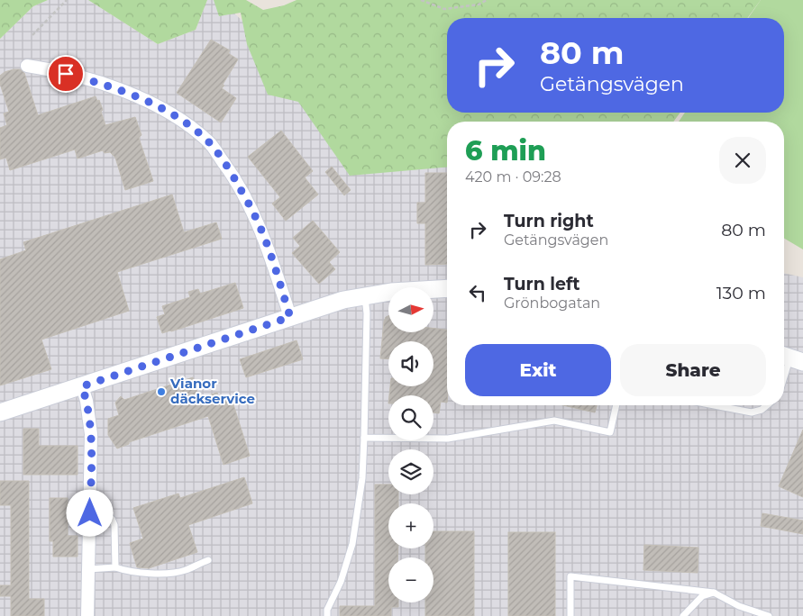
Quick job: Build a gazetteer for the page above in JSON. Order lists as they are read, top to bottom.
{
  "places": ["Vianor däckservice"],
  "north": "right",
  "page": {
    "turn": ["80 m", "Getängsvägen"],
    "heading": ["6 min", "420 m · 09:28"],
    "list": [
      {
        "name": "Turn right",
        "note": "Getängsvägen",
        "value": "80 m"
      },
      {
        "name": "Turn left",
        "note": "Grönbogatan",
        "value": "130 m"
      }
    ],
    "map_buttons": ["+", "−"],
    "buttons": ["Exit", "Share"]
  }
}
